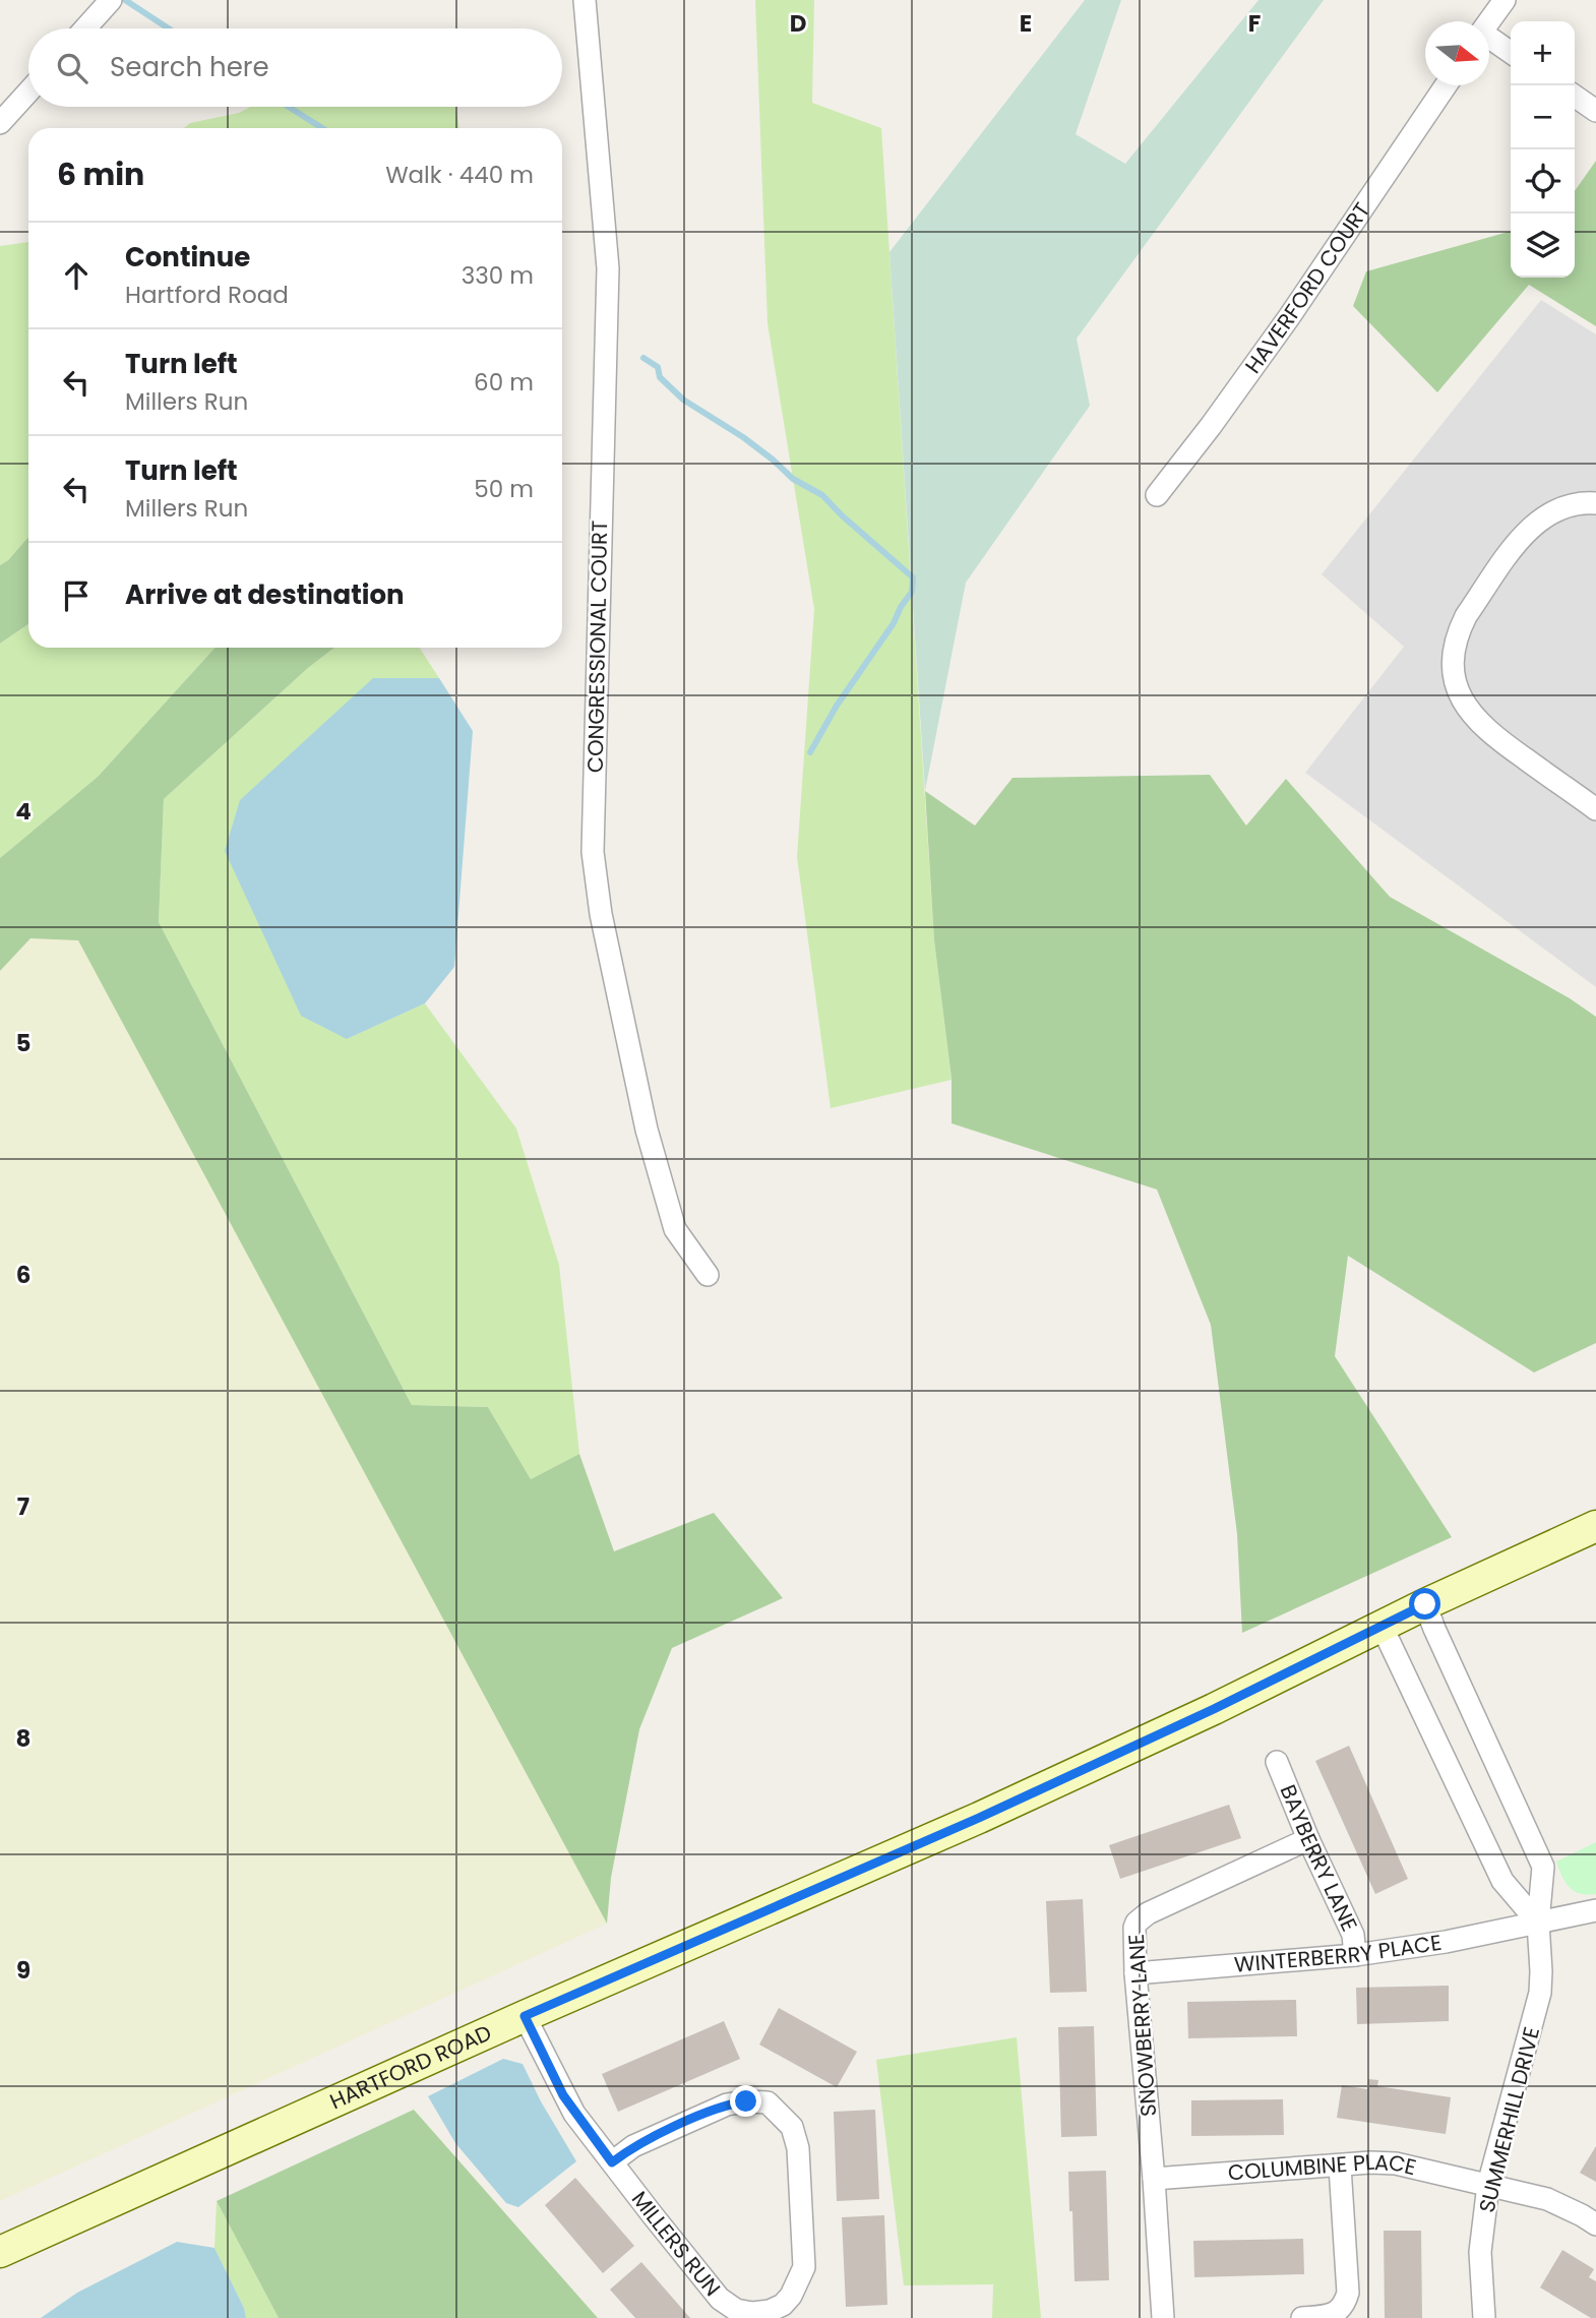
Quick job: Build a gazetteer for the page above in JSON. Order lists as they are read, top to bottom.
{
  "streets": {
    "main road": ["HARTFORD ROAD"],
    "street": [
      "HAVERFORD COURT",
      "CONGRESSIONAL COURT",
      "BAYBERRY LANE",
      "WINTERBERRY PLACE",
      "SNOWBERRY LANE",
      "SUMMERHILL DRIVE",
      "COLUMBINE PLACE",
      "MILLERS RUN"
    ]
  },
  "crossings": [
    ["BAYBERRY LANE", "WINTERBERRY PLACE"],
    ["BAYBERRY LANE", "SNOWBERRY LANE"],
    ["WINTERBERRY PLACE", "SNOWBERRY LANE"],
    ["WINTERBERRY PLACE", "SUMMERHILL DRIVE"],
    ["SNOWBERRY LANE", "COLUMBINE PLACE"],
    ["HARTFORD ROAD", "SUMMERHILL DRIVE"],
    ["HARTFORD ROAD", "MILLERS RUN"],
    ["SUMMERHILL DRIVE", "COLUMBINE PLACE"]
  ],
  "north": "right",
  "page": {
    "map_buttons": ["+", "−"],
    "search": "Search here",
    "heading": ["6 min", "Walk · 440 m"],
    "list": [
      ["Continue", "Hartford Road", "330 m"],
      ["Turn left", "Millers Run", "60 m"],
      ["Turn left", "Millers Run", "50 m"],
      "Arrive at destination"
    ]
  },
  "grid": {
    "columns": ["D", "E", "F"],
    "rows": [
      "4",
      "5",
      "6",
      "7",
      "8",
      "9"
    ]
  }
}
